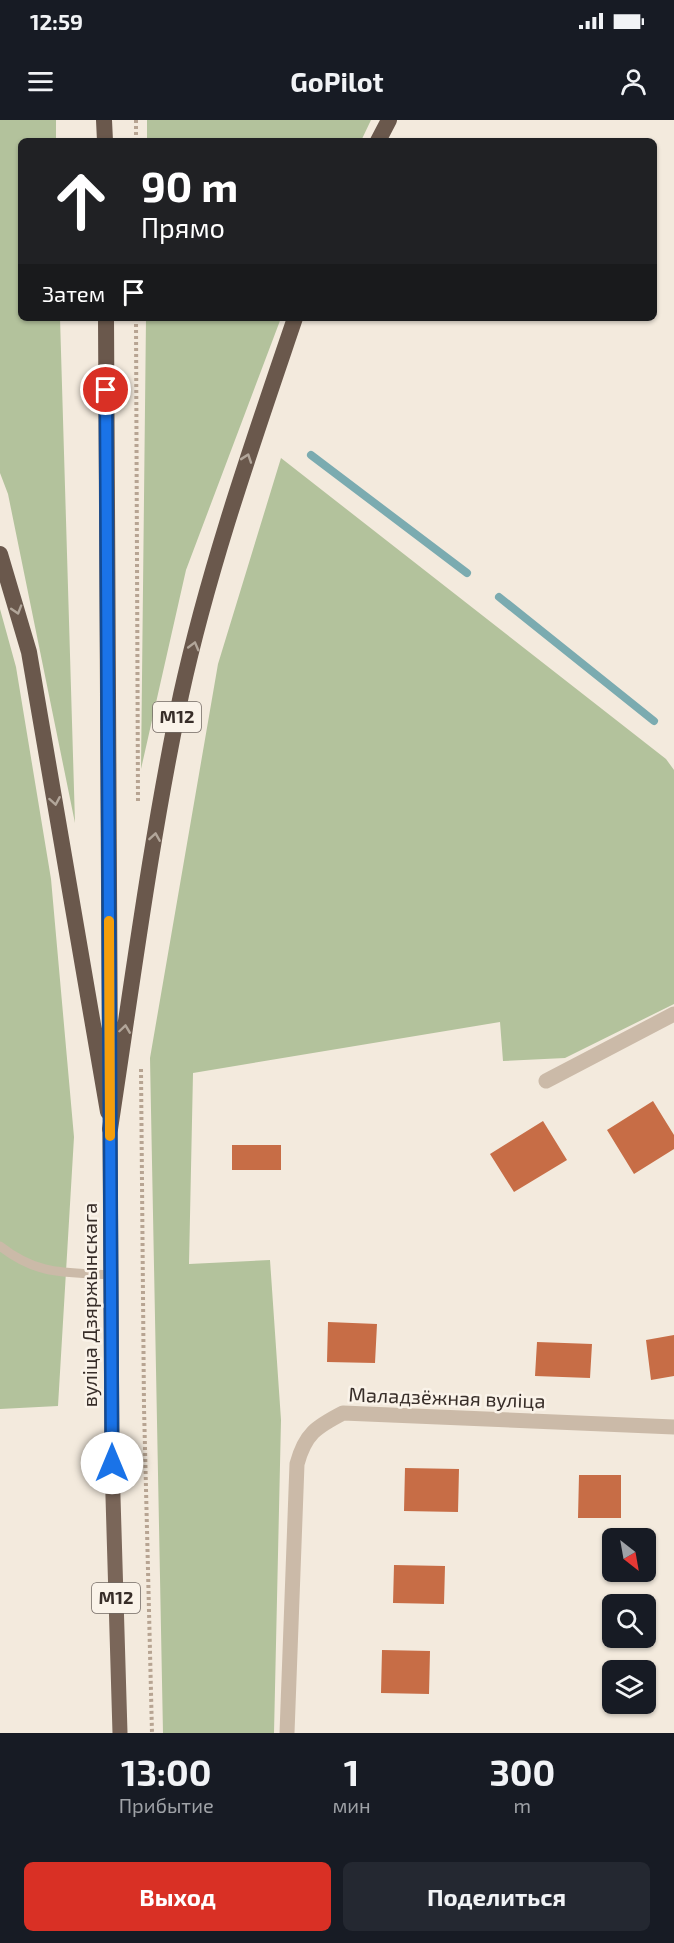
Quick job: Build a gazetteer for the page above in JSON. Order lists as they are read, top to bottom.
{
  "streets": {
    "highway": ["М12"],
    "main road": ["вуліца Дзяржынскага"],
    "street": ["Маладзёжная вуліца"]
  },
  "crossings": [
    ["М12", "вуліца Дзяржынскага"]
  ],
  "north": "bottom right",
  "page": {
    "status": "12:59",
    "header": "GoPilot",
    "turn": ["90 m", "Прямо"],
    "then": "Затем",
    "eta": [
      "13:00",
      "Прибытие",
      "1",
      "мин",
      "300",
      "m"
    ],
    "buttons": ["Выход", "Поделиться"]
  }
}
